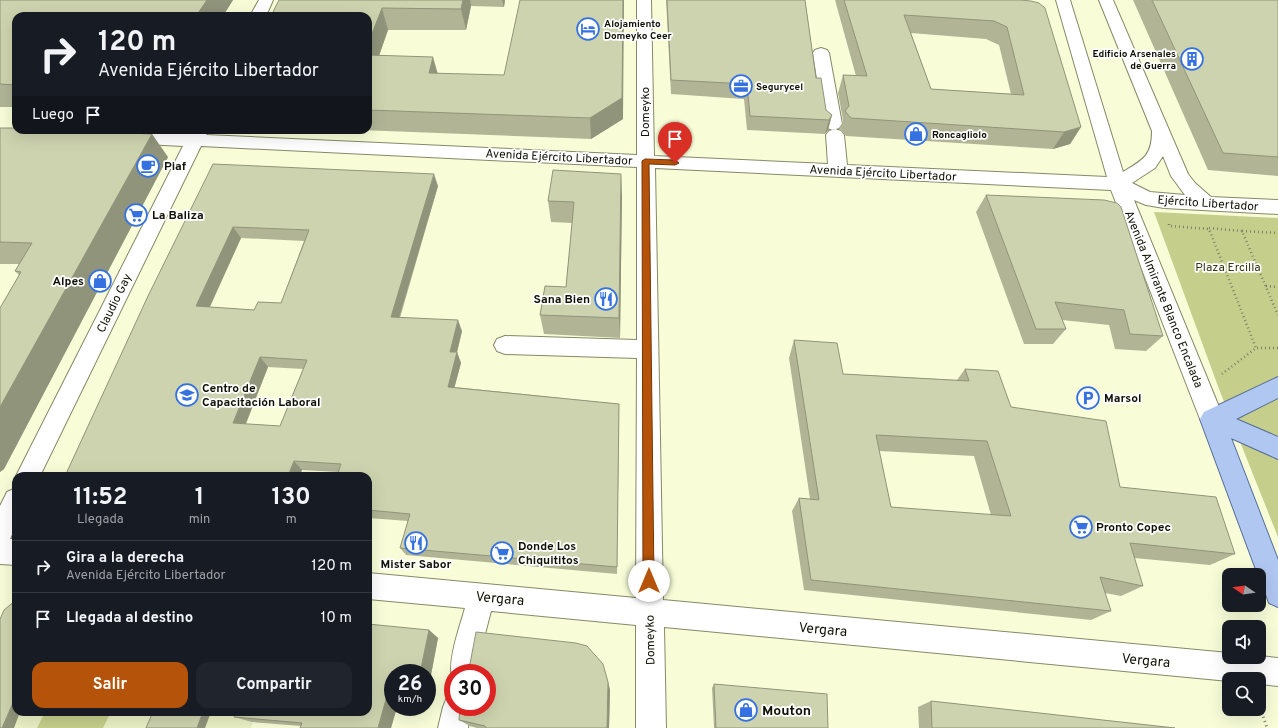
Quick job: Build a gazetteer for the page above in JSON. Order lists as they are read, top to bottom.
{
  "streets": {
    "main road": ["Avenida Almirante Blanco Encalada"],
    "street": [
      "Domeyko",
      "Avenida Ejército Libertador",
      "Ejército Libertador",
      "Claudio Gay",
      "Vergara"
    ]
  },
  "crossings": [
    ["Domeyko", "Avenida Ejército Libertador"],
    ["Domeyko", "Vergara"],
    ["Avenida Ejército Libertador", "Ejército Libertador"],
    ["Avenida Ejército Libertador", "Avenida Almirante Blanco Encalada"],
    ["Avenida Ejército Libertador", "Claudio Gay"],
    ["Ejército Libertador", "Avenida Almirante Blanco Encalada"]
  ],
  "parks": ["Plaza Ercilla"],
  "places": {
    "hotel": ["Alojamiento Domeyko Ceer"],
    "building": ["Edificio Arsenales de Guerra"],
    "office": ["Segurycel"],
    "shop": ["Roncagliolo", "Alpes", "Mouton"],
    "cafe": ["Piaf"],
    "supermarket": ["La Baliza", "Pronto Copec", "Donde Los Chiquititos"],
    "restaurant": ["Sana Bien", "Mister Sabor"],
    "school or university": ["Centro de Capacitación Laboral"],
    "parking": ["Marsol"]
  },
  "north": "left",
  "page": {
    "turn": ["120 m", "Avenida Ejército Libertador"],
    "then": "Luego",
    "eta": [
      "11:52",
      "Llegada",
      "1",
      "min",
      "130",
      "m"
    ],
    "list": [
      {
        "name": "Gira a la derecha",
        "note": "Avenida Ejército Libertador",
        "value": "120 m"
      },
      {
        "name": "Llegada al destino",
        "value": "10 m"
      }
    ],
    "buttons": ["Salir", "Compartir"],
    "speed": "26 km/h",
    "limit": "30"
  }
}
